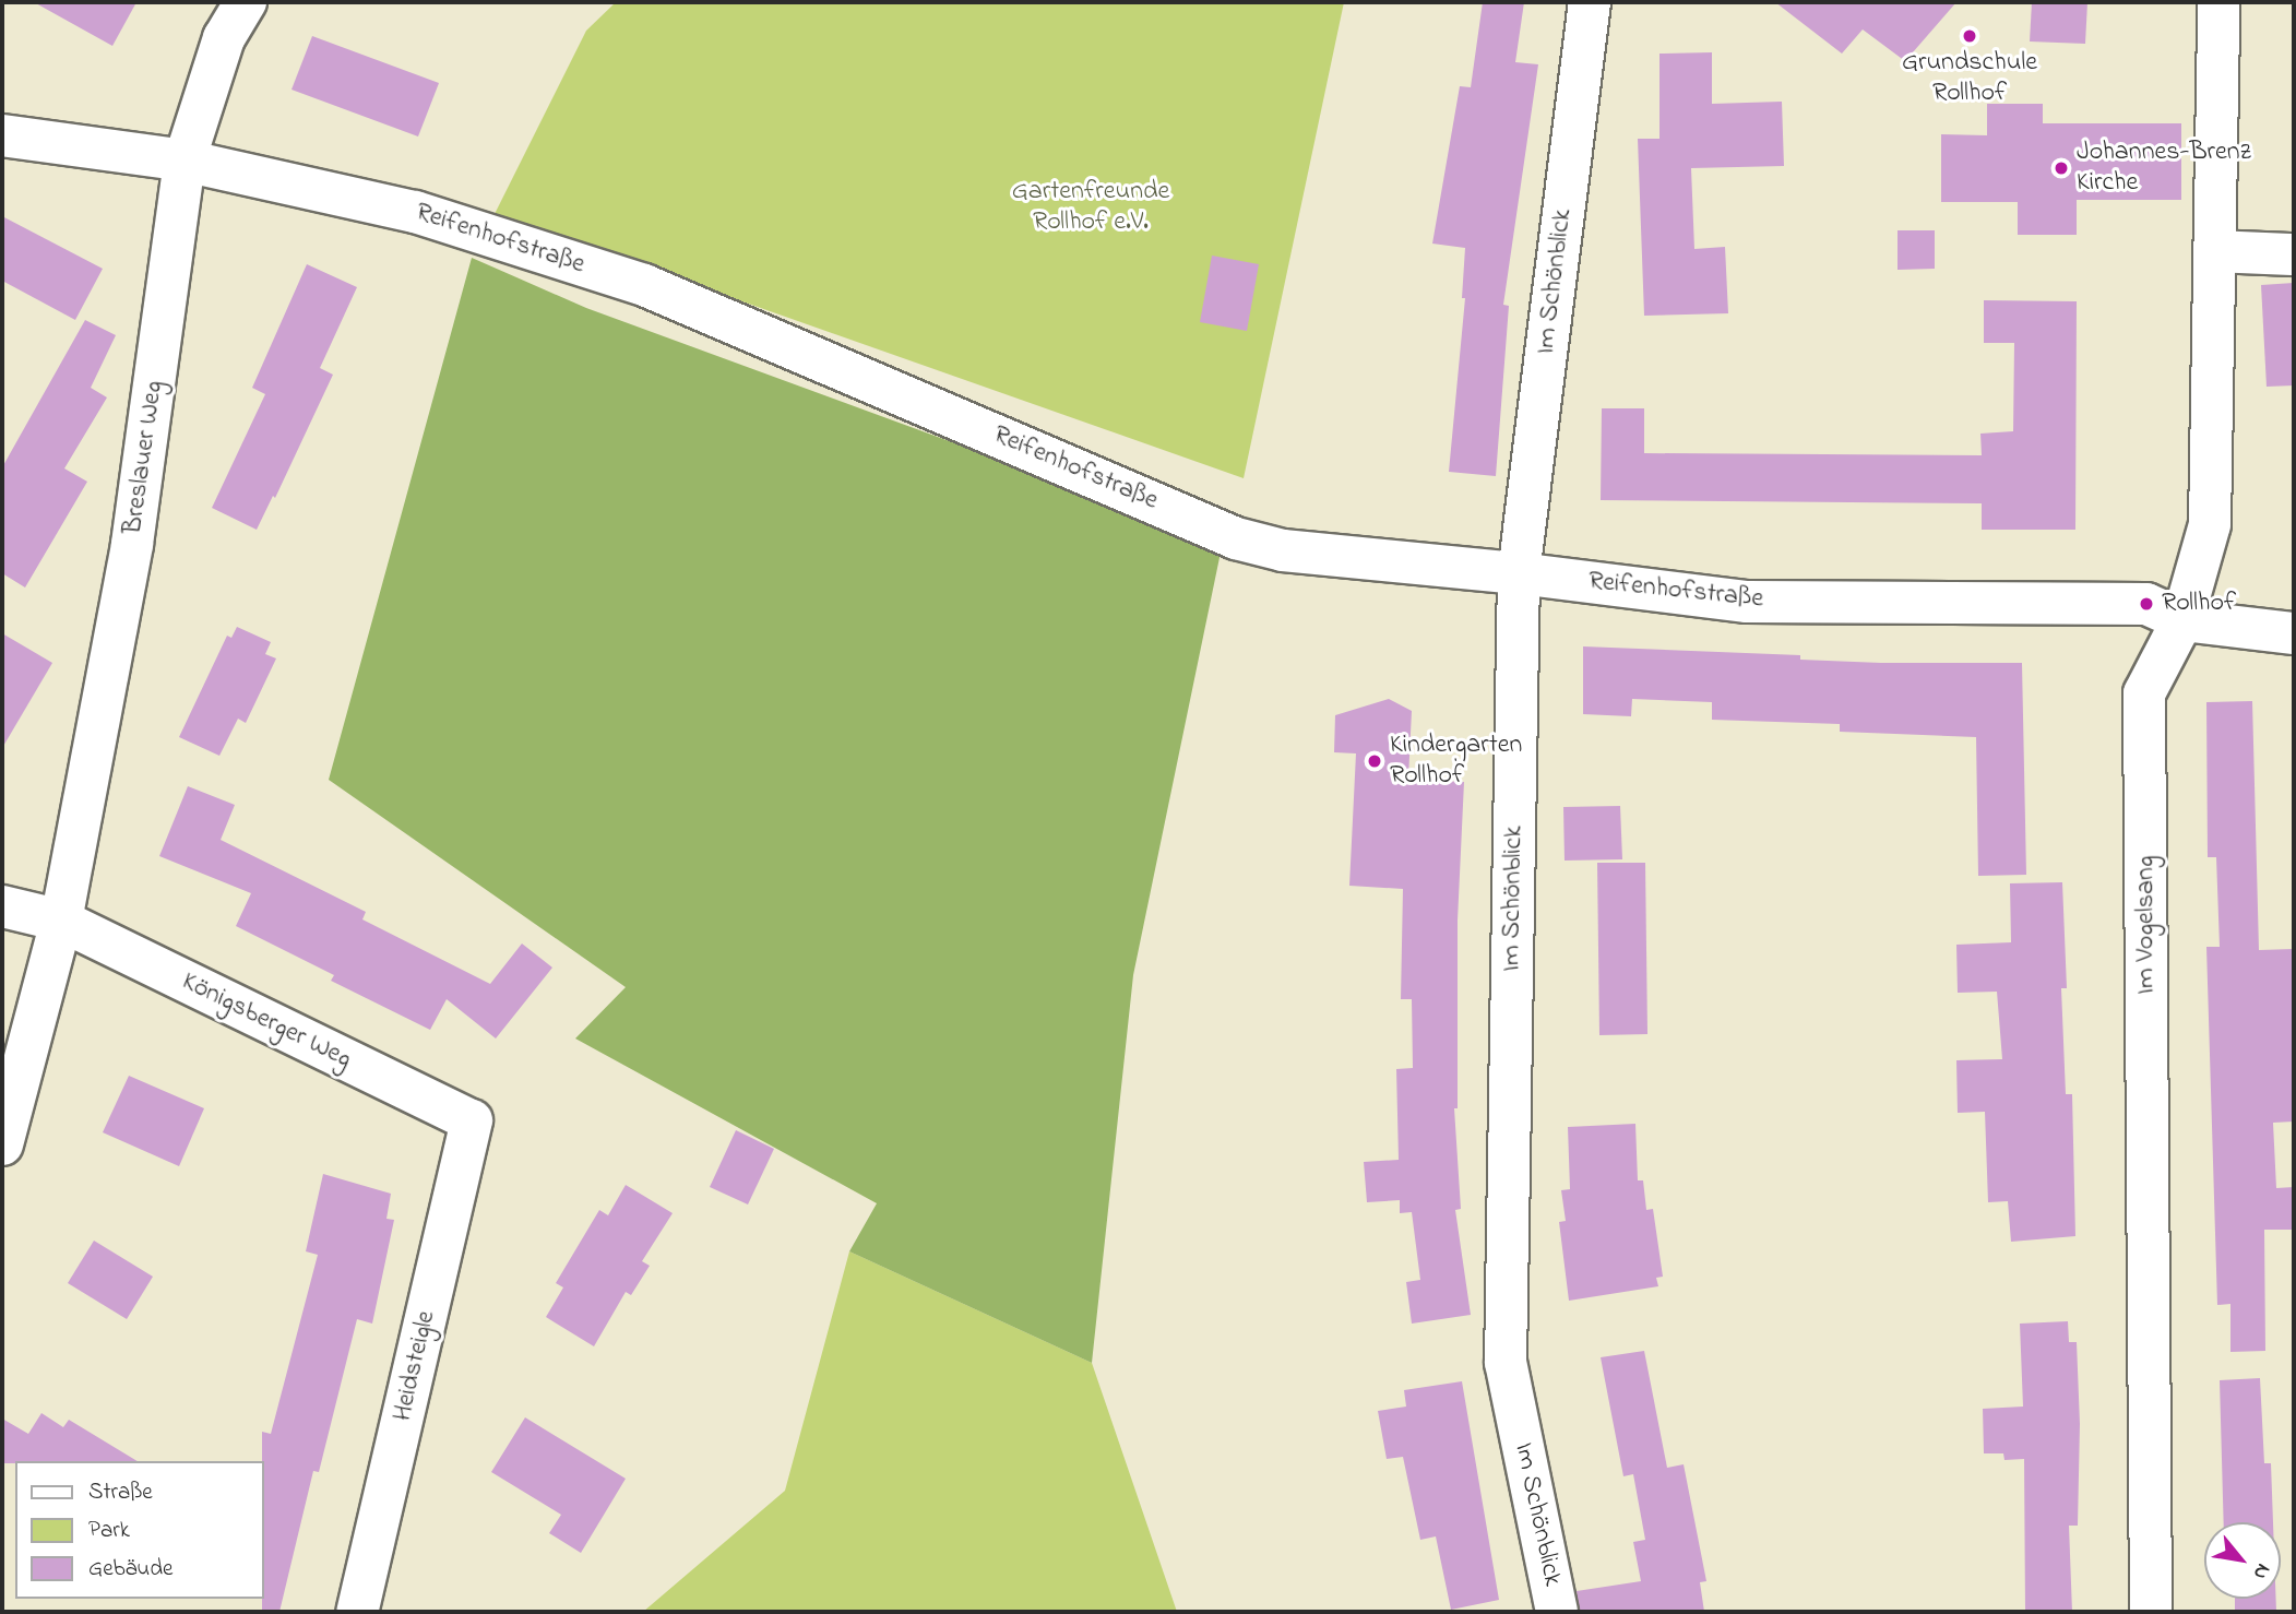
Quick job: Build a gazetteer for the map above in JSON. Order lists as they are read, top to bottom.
{
  "streets": {
    "street": [
      "Reifenhofstraße",
      "Im Schönblick",
      "Breslauer Weg",
      "Im Vogelsang",
      "Königsberger Weg",
      "Heidsteigle"
    ]
  },
  "crossings": [
    ["Reifenhofstraße", "Im Schönblick"],
    ["Reifenhofstraße", "Breslauer Weg"],
    ["Reifenhofstraße", "Im Vogelsang"],
    ["Breslauer Weg", "Königsberger Weg"],
    ["Königsberger Weg", "Heidsteigle"]
  ],
  "parks": ["Gartenfreunde Rollhof e.V."],
  "places": [
    "Grundschule Rollhof",
    "Johannes-Brenz Kirche",
    "Rollhof",
    "Kindergarten Rollhof"
  ],
  "legend": ["Straße", "Park", "Gebäude"],
  "north": "bottom right"
}
